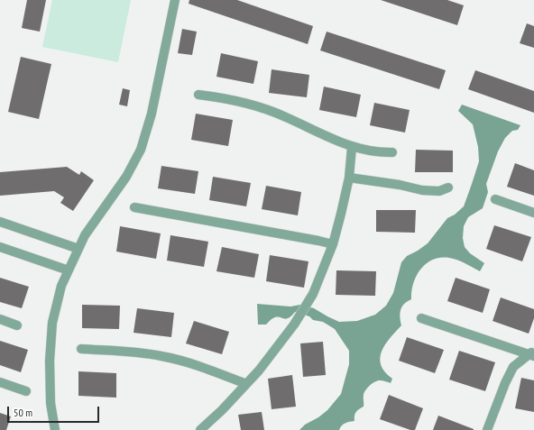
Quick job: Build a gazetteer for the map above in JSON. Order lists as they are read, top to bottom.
{
  "scale_bar": "50 m"
}
